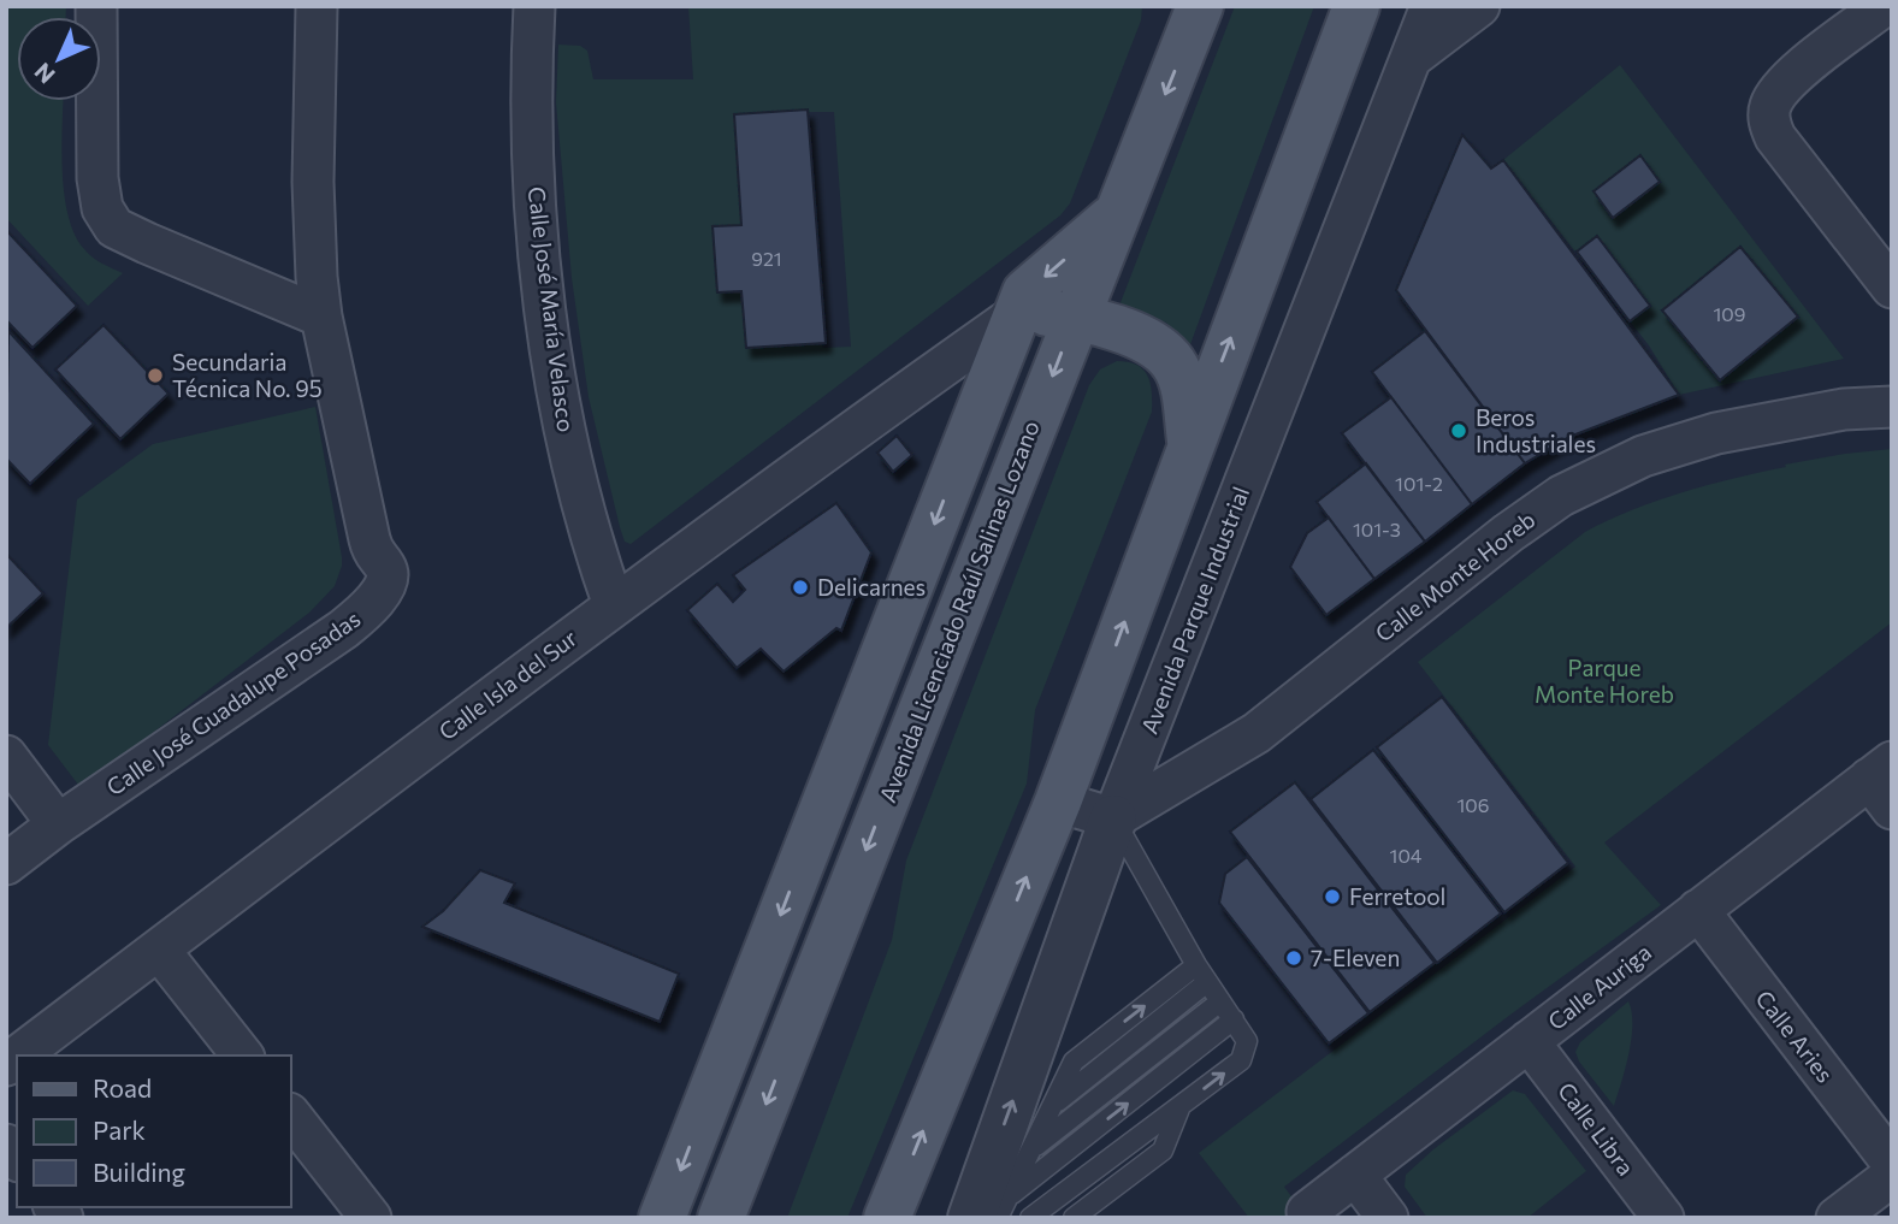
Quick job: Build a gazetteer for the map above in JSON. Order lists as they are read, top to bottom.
{
  "streets": {
    "main road": ["Avenida Licenciado Raúl Salinas Lozano"],
    "street": [
      "Calle José María Velasco",
      "Calle Monte Horeb",
      "Avenida Parque Industrial",
      "Calle Isla del Sur",
      "Calle José Guadalupe Posadas",
      "Calle Auriga",
      "Calle Aries",
      "Calle Libra"
    ]
  },
  "crossings": [
    ["Calle José María Velasco", "Calle Isla del Sur"],
    ["Calle Monte Horeb", "Avenida Parque Industrial"],
    ["Calle Auriga", "Calle Aries"],
    ["Calle Auriga", "Calle Libra"]
  ],
  "parks": ["Parque Monte Horeb"],
  "places": [
    "Secundaria Técnica No. 95",
    "Beros Industriales",
    "Delicarnes",
    "Ferretool",
    "7-Eleven"
  ],
  "house_numbers": [
    "921",
    "109",
    "101-2",
    "101-3",
    "106",
    "104"
  ],
  "legend": ["Road", "Park", "Building"],
  "north": "bottom left"
}
